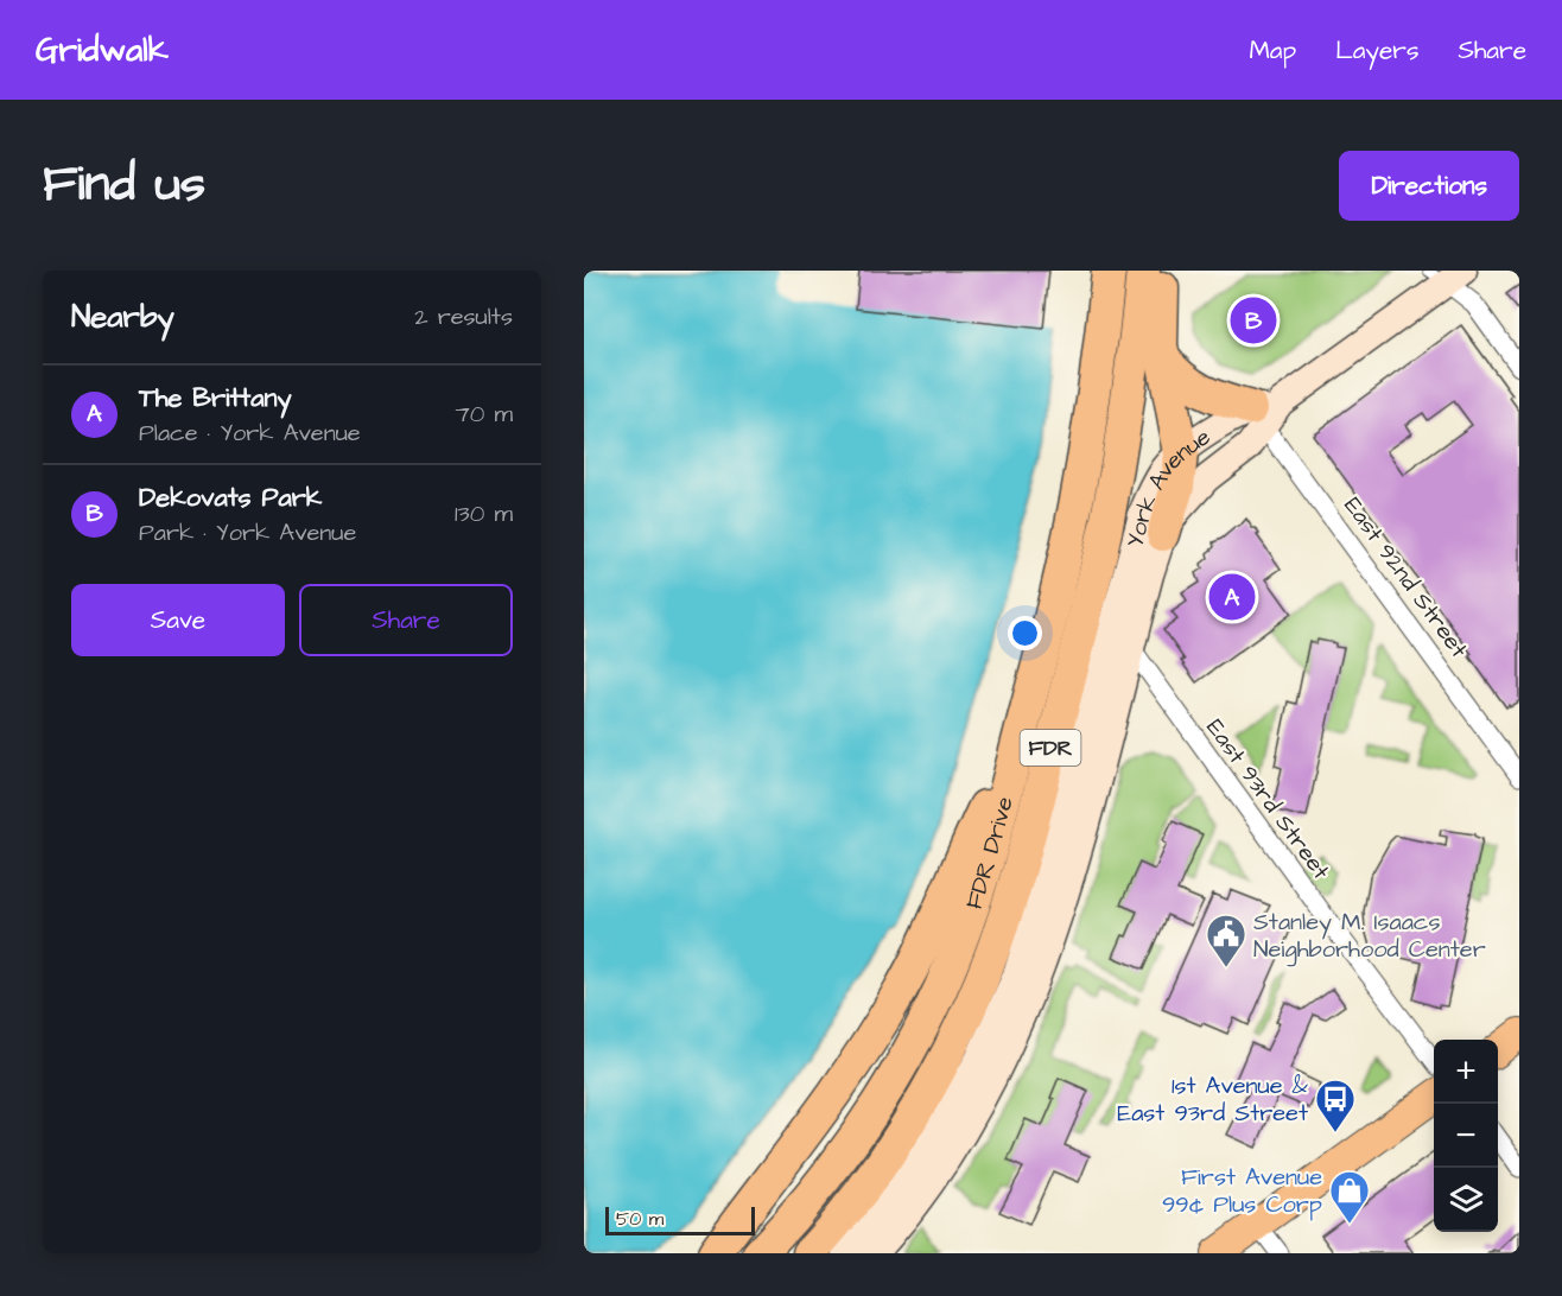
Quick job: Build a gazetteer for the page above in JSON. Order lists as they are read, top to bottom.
{
  "streets": {
    "highway": ["FDR", "FDR Drive"],
    "main road": ["York Avenue"],
    "street": ["East 92nd Street", "East 93rd Street"]
  },
  "crossings": [
    ["York Avenue", "East 92nd Street"],
    ["York Avenue", "East 93rd Street"]
  ],
  "places": {
    "public building": ["Stanley M. Isaacs Neighborhood Center"],
    "bus stop": ["1st Avenue & East 93rd Street"],
    "shop": ["First Avenue 99¢ Plus Corp"]
  },
  "scale_bar": "50 m",
  "page": {
    "header": "Gridwalk",
    "nav": ["Map", "Layers", "Share"],
    "title": "Find us",
    "buttons": [
      "Directions",
      ["Save", "Share"]
    ],
    "heading": ["Nearby", "2 results"],
    "pins": ["B", "A"],
    "list": [
      {
        "mark": "A",
        "name": "The Brittany",
        "note": "Place · York Avenue",
        "value": "70 m"
      },
      {
        "mark": "B",
        "name": "Dekovats Park",
        "note": "Park · York Avenue",
        "value": "130 m"
      }
    ],
    "map_buttons": ["+", "−"],
    "scale": "50 m"
  }
}
